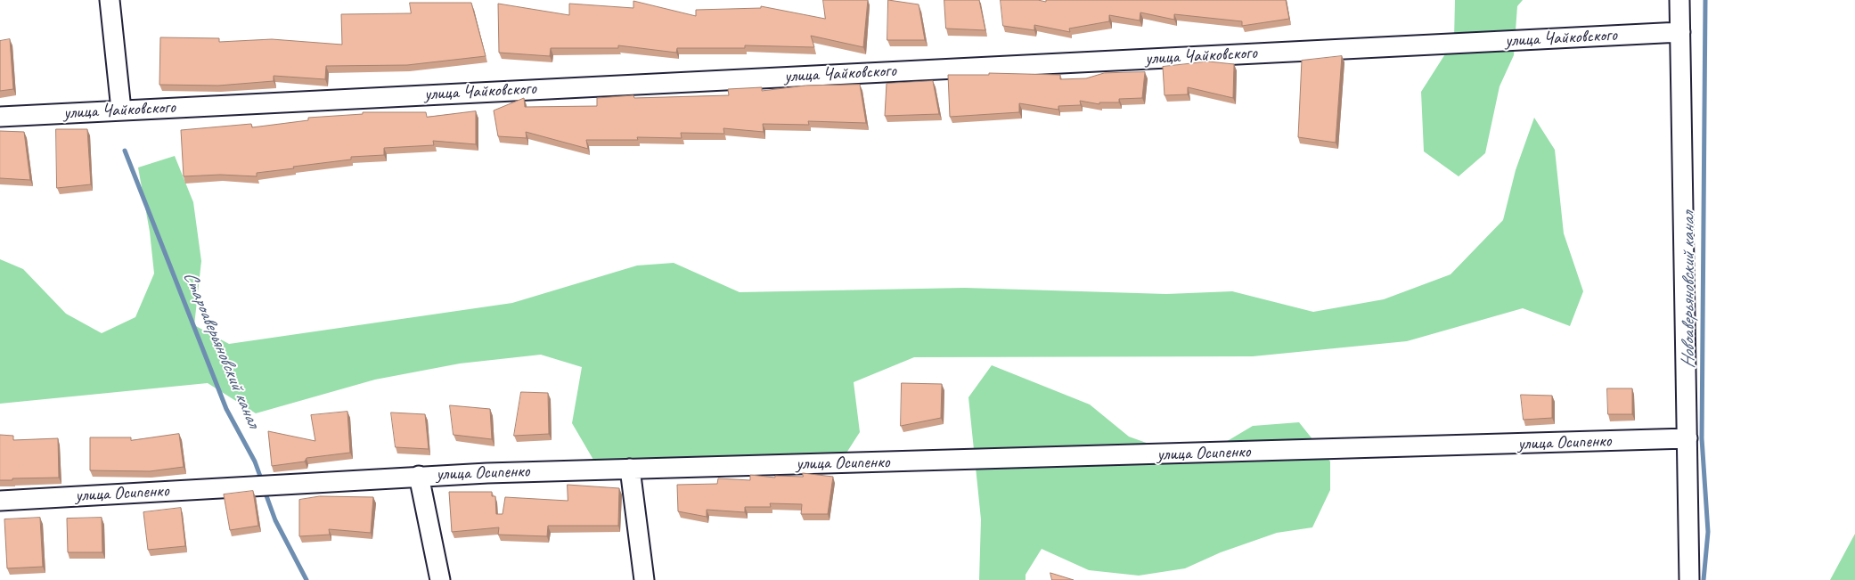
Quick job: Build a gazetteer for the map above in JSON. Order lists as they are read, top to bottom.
{
  "streets": {
    "street": ["улица Чайковского", "улица Осипенко"]
  },
  "water": ["Новоаверьяновский канал", "Староаверьяновский канал"]
}
